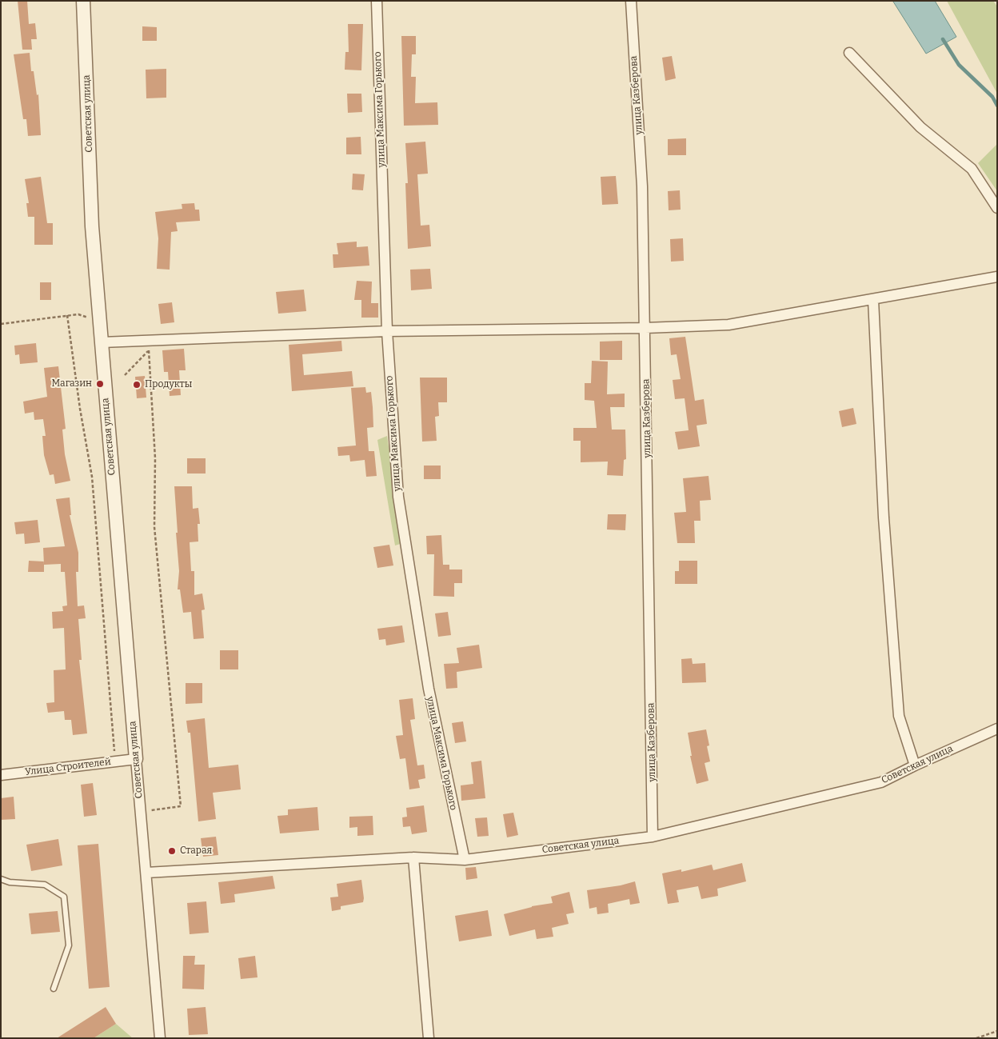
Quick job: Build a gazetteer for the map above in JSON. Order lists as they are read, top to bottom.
{
  "streets": {
    "street": [
      "улица Казберова",
      "улица Максима Горького",
      "Советская улица",
      "Улица Строителей"
    ]
  },
  "crossings": [
    ["улица Казберова", "Советская улица"],
    ["улица Максима Горького", "Советская улица"],
    ["Советская улица", "Улица Строителей"]
  ],
  "places": ["Магазин", "Продукты", "Старая"]
}
